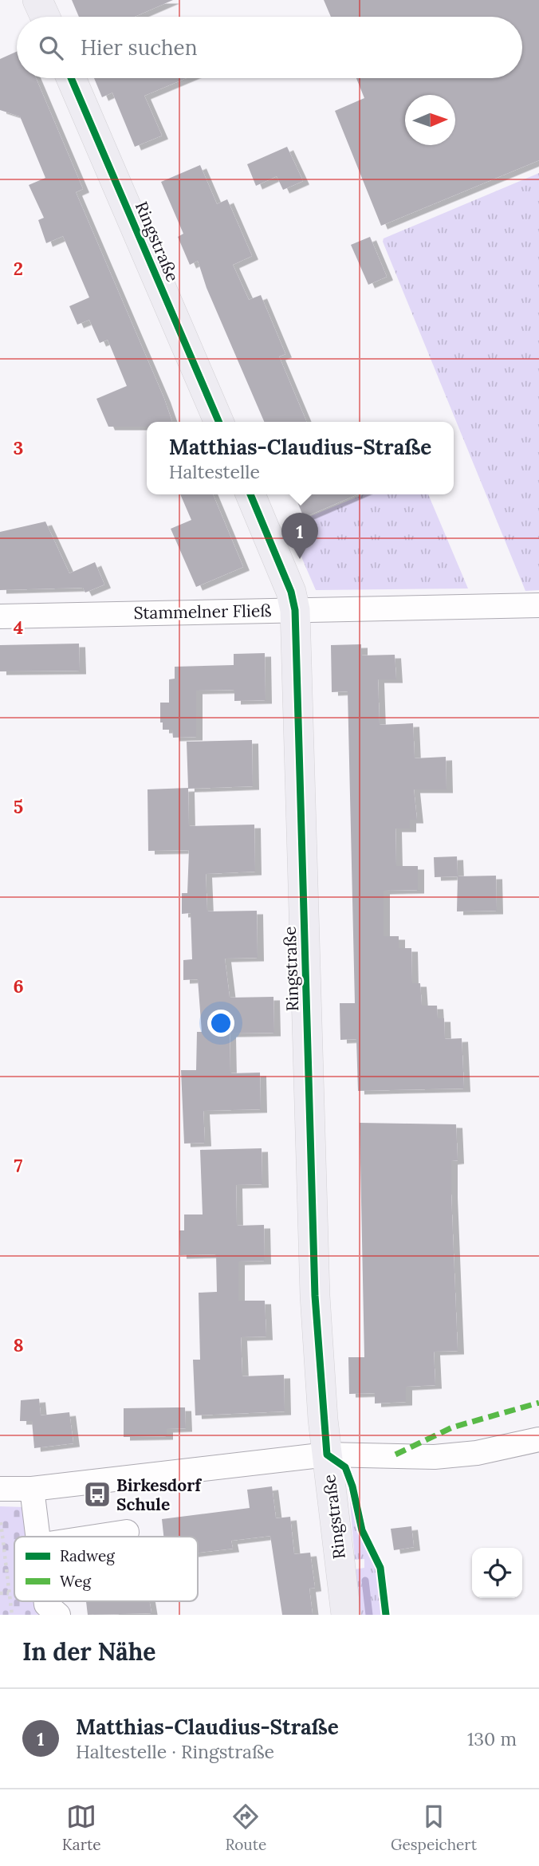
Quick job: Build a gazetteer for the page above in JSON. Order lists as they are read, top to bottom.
{
  "streets": {
    "main road": ["Ringstraße"],
    "street": ["Stammelner Fließ"]
  },
  "crossings": [
    ["Ringstraße", "Stammelner Fließ"]
  ],
  "places": {
    "bus stop": ["Birkesdorf Schule"]
  },
  "legend": ["Radweg", "Weg"],
  "north": "right",
  "page": {
    "search": "Hier suchen",
    "popup": ["Matthias-Claudius-Straße", "Haltestelle"],
    "pins": "1",
    "heading": "In der Nähe",
    "list": [
      {
        "mark": "1",
        "name": "Matthias-Claudius-Straße",
        "note": "Haltestelle · Ringstraße",
        "value": "130 m"
      }
    ],
    "nav": ["Karte", "Route", "Gespeichert"]
  },
  "grid": {
    "rows": [
      "2",
      "3",
      "4",
      "5",
      "6",
      "7",
      "8"
    ]
  }
}
